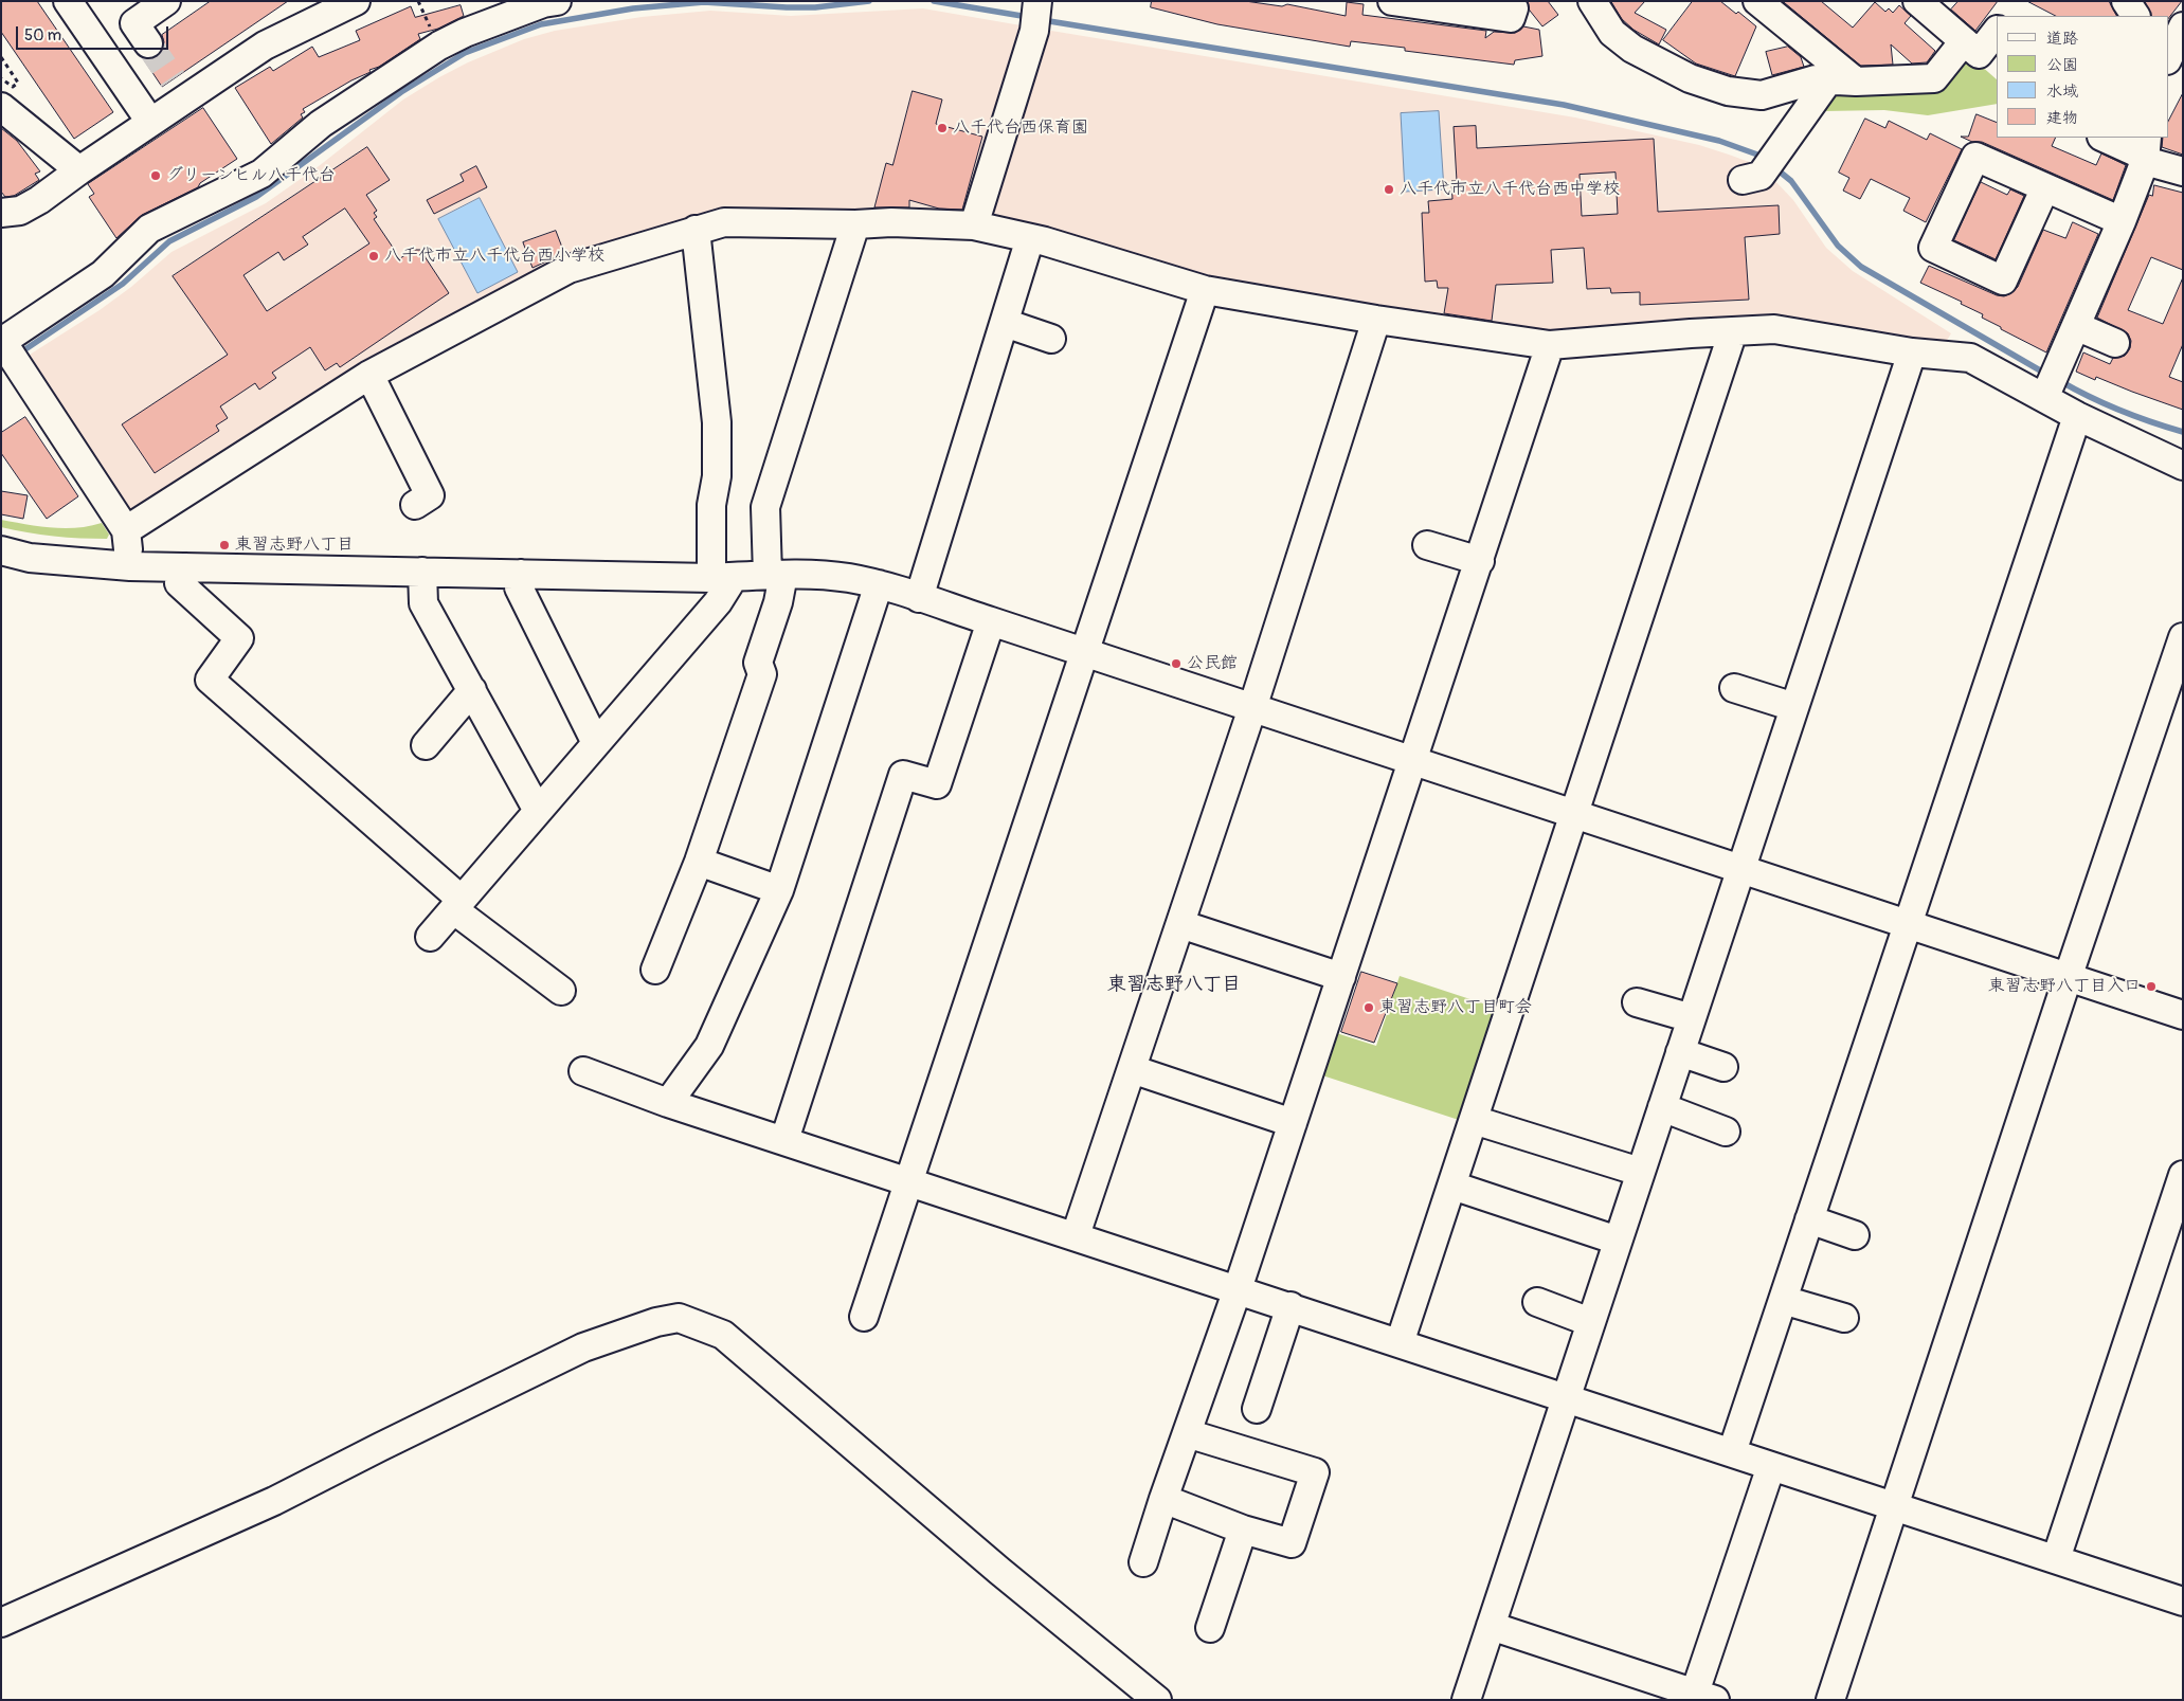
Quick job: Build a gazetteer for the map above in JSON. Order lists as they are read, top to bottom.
{
  "districts": ["東習志野八丁目"],
  "places": [
    "八千代台西保育園",
    "グリーンヒル八千代台",
    "八千代市立八千代台西中学校",
    "八千代市立八千代台西小学校",
    "東習志野八丁目",
    "公民館",
    "東習志野八丁目入口",
    "東習志野八丁目町会"
  ],
  "legend": [
    "道路",
    "公園",
    "水域",
    "建物"
  ],
  "scale_bar": "50 m"
}
